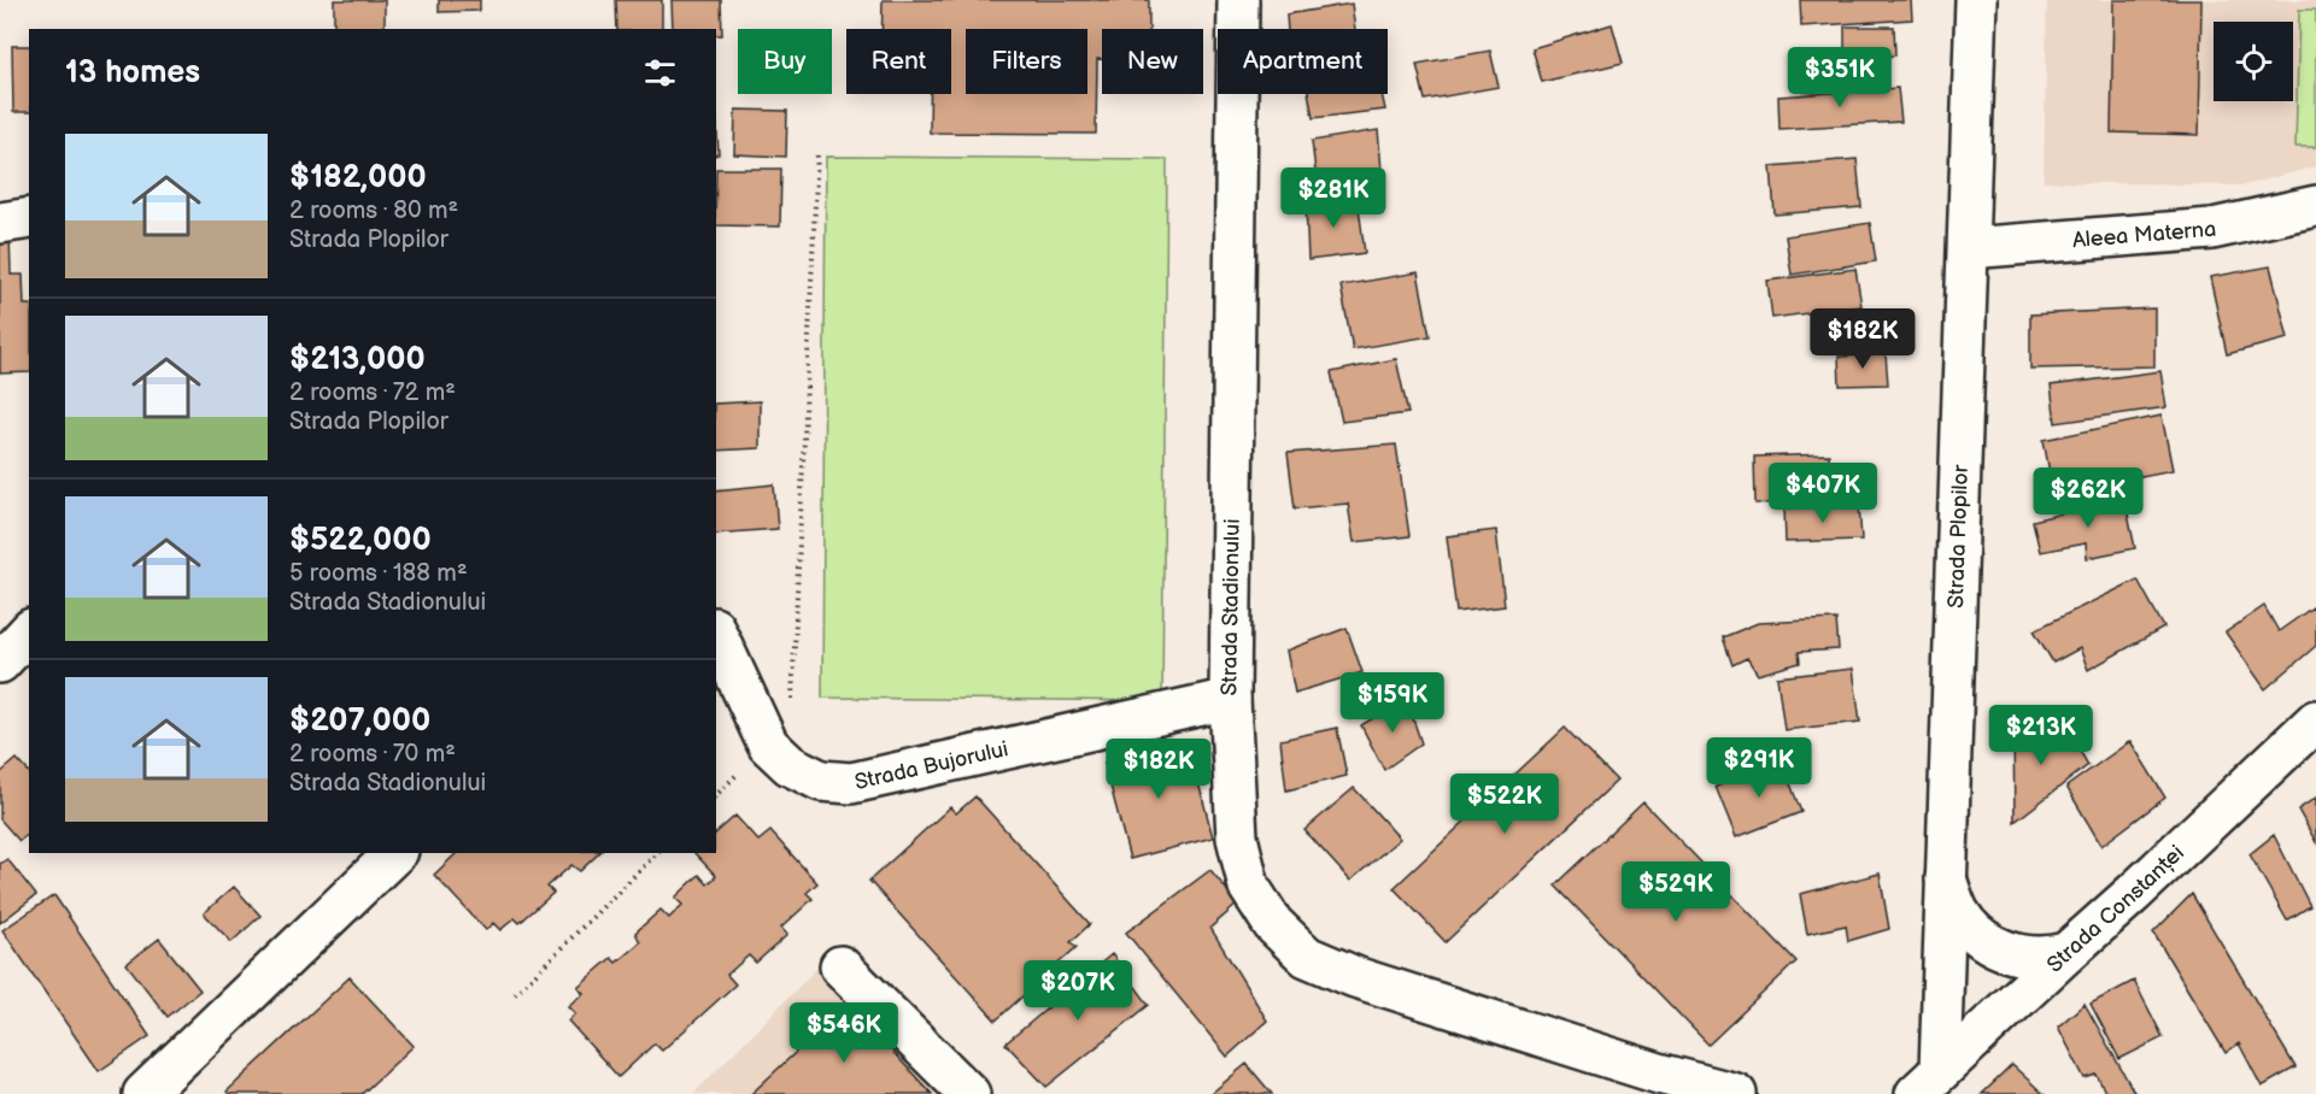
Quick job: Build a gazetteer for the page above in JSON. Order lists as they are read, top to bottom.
{
  "streets": {
    "street": [
      "Aleea Materna",
      "Strada Plopilor",
      "Strada Stadionului",
      "Strada Bujorului",
      "Strada Constanței"
    ]
  },
  "crossings": [
    ["Aleea Materna", "Strada Plopilor"],
    ["Strada Plopilor", "Strada Constanței"],
    ["Strada Stadionului", "Strada Bujorului"]
  ],
  "page": {
    "chip": [
      "Buy",
      "Rent",
      "Filters",
      "New",
      "Apartment"
    ],
    "heading": "13 homes",
    "price": [
      "$351K",
      "$281K",
      "$182K",
      "$407K",
      "$262K",
      "$159K",
      "$213K",
      "$291K",
      "$182K",
      "$522K",
      "$529K",
      "$207K",
      "$546K"
    ],
    "list": [
      {
        "name": "$182,000",
        "note": "2 rooms · 80 m² · Strada Plopilor"
      },
      {
        "name": "$213,000",
        "note": "2 rooms · 72 m² · Strada Plopilor"
      },
      {
        "name": "$522,000",
        "note": "5 rooms · 188 m² · Strada Stadionului"
      },
      {
        "name": "$207,000",
        "note": "2 rooms · 70 m² · Strada Stadionului"
      }
    ]
  }
}
